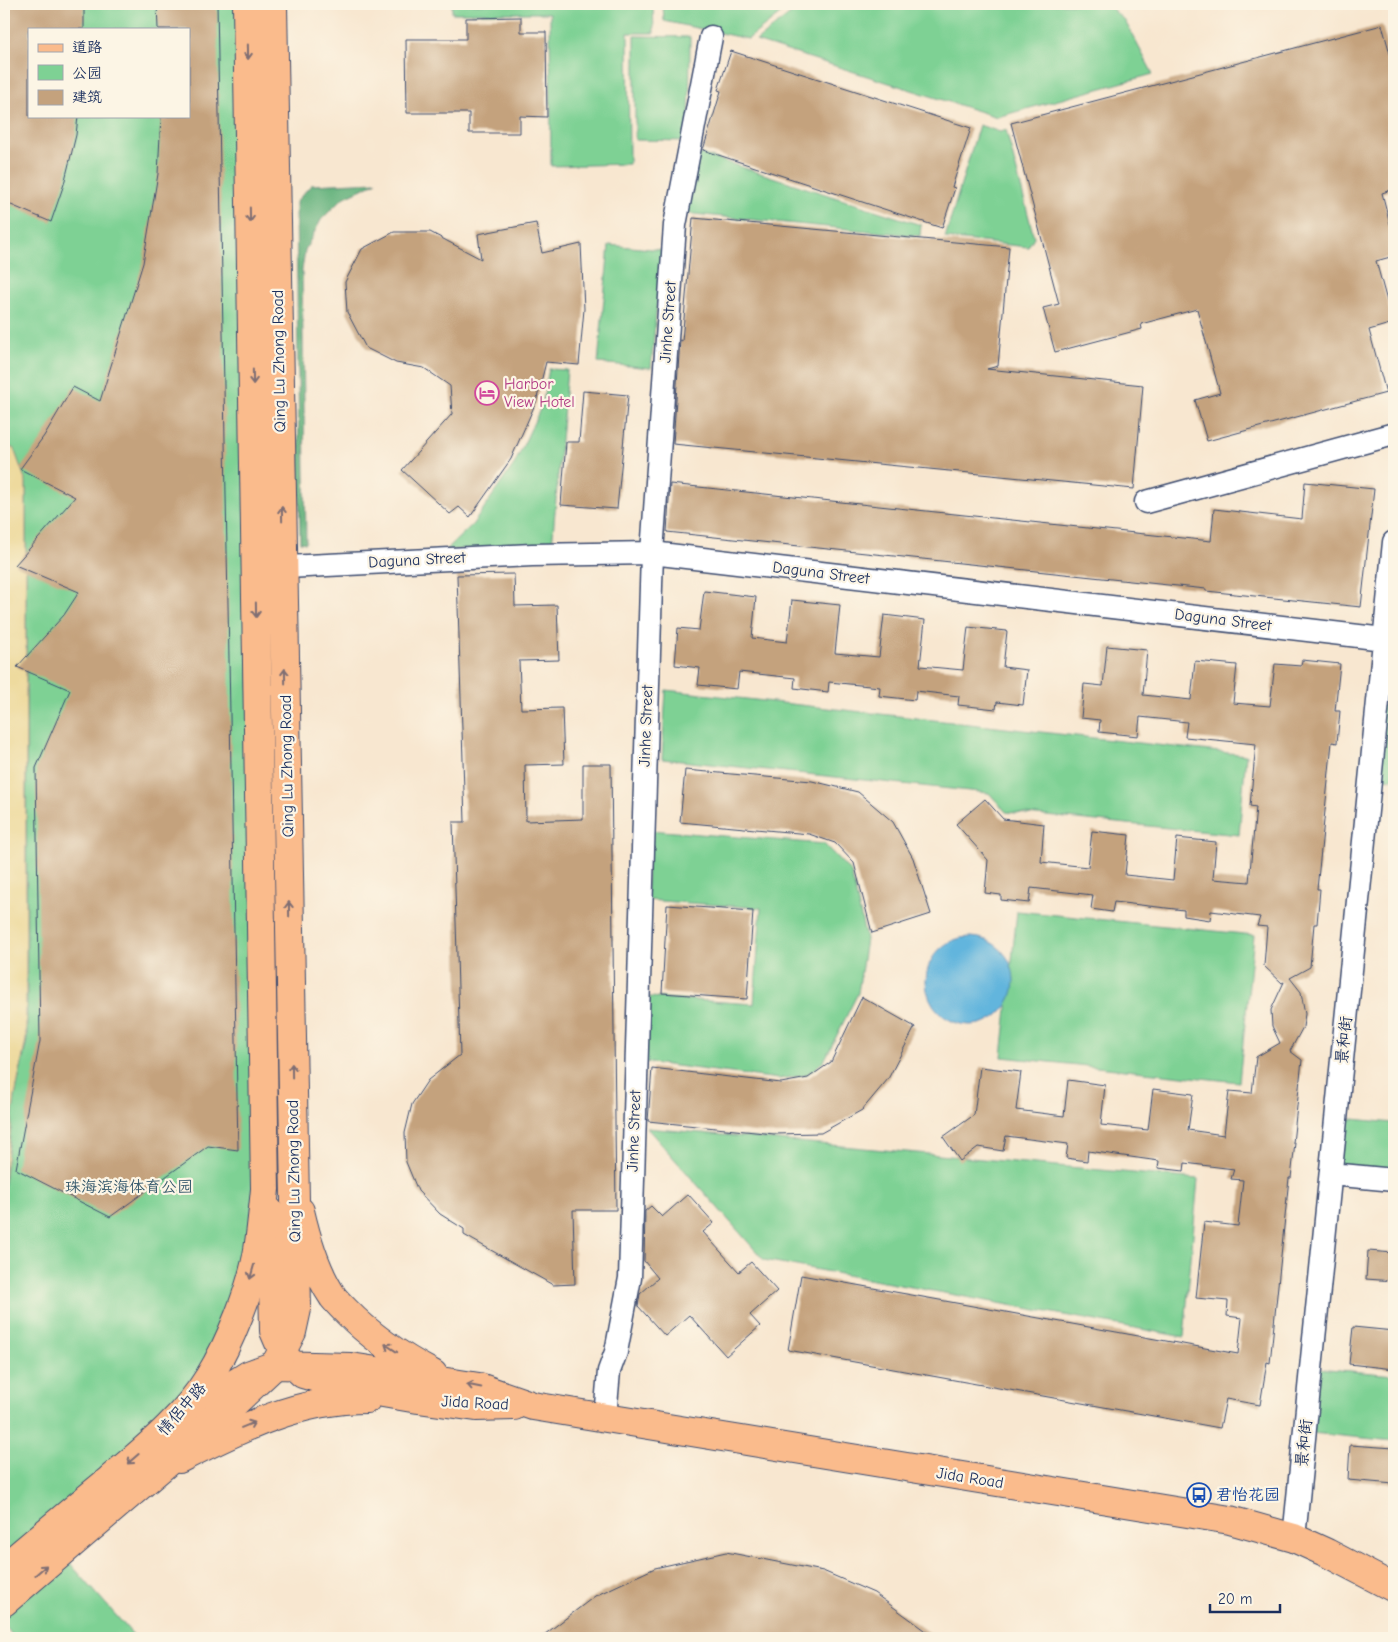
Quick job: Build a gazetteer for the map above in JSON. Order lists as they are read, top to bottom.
{
  "streets": {
    "main road": ["Qing Lu Zhong Road", "Jida Road", "情侶中路"],
    "street": ["Jinhe Street", "Daguna Street", "景和街"]
  },
  "crossings": [
    ["Jinhe Street", "Daguna Street"],
    ["Jinhe Street", "Jida Road"],
    ["Qing Lu Zhong Road", "Daguna Street"],
    ["Qing Lu Zhong Road", "Jida Road"],
    ["Qing Lu Zhong Road", "情侶中路"],
    ["Daguna Street", "景和街"],
    ["景和街", "Jida Road"]
  ],
  "parks": ["珠海滨海体育公园"],
  "places": {
    "hotel": ["Harbor View Hotel"],
    "bus stop": ["君怡花园"]
  },
  "legend": ["道路", "公园", "建筑"],
  "scale_bar": "20 m"
}
